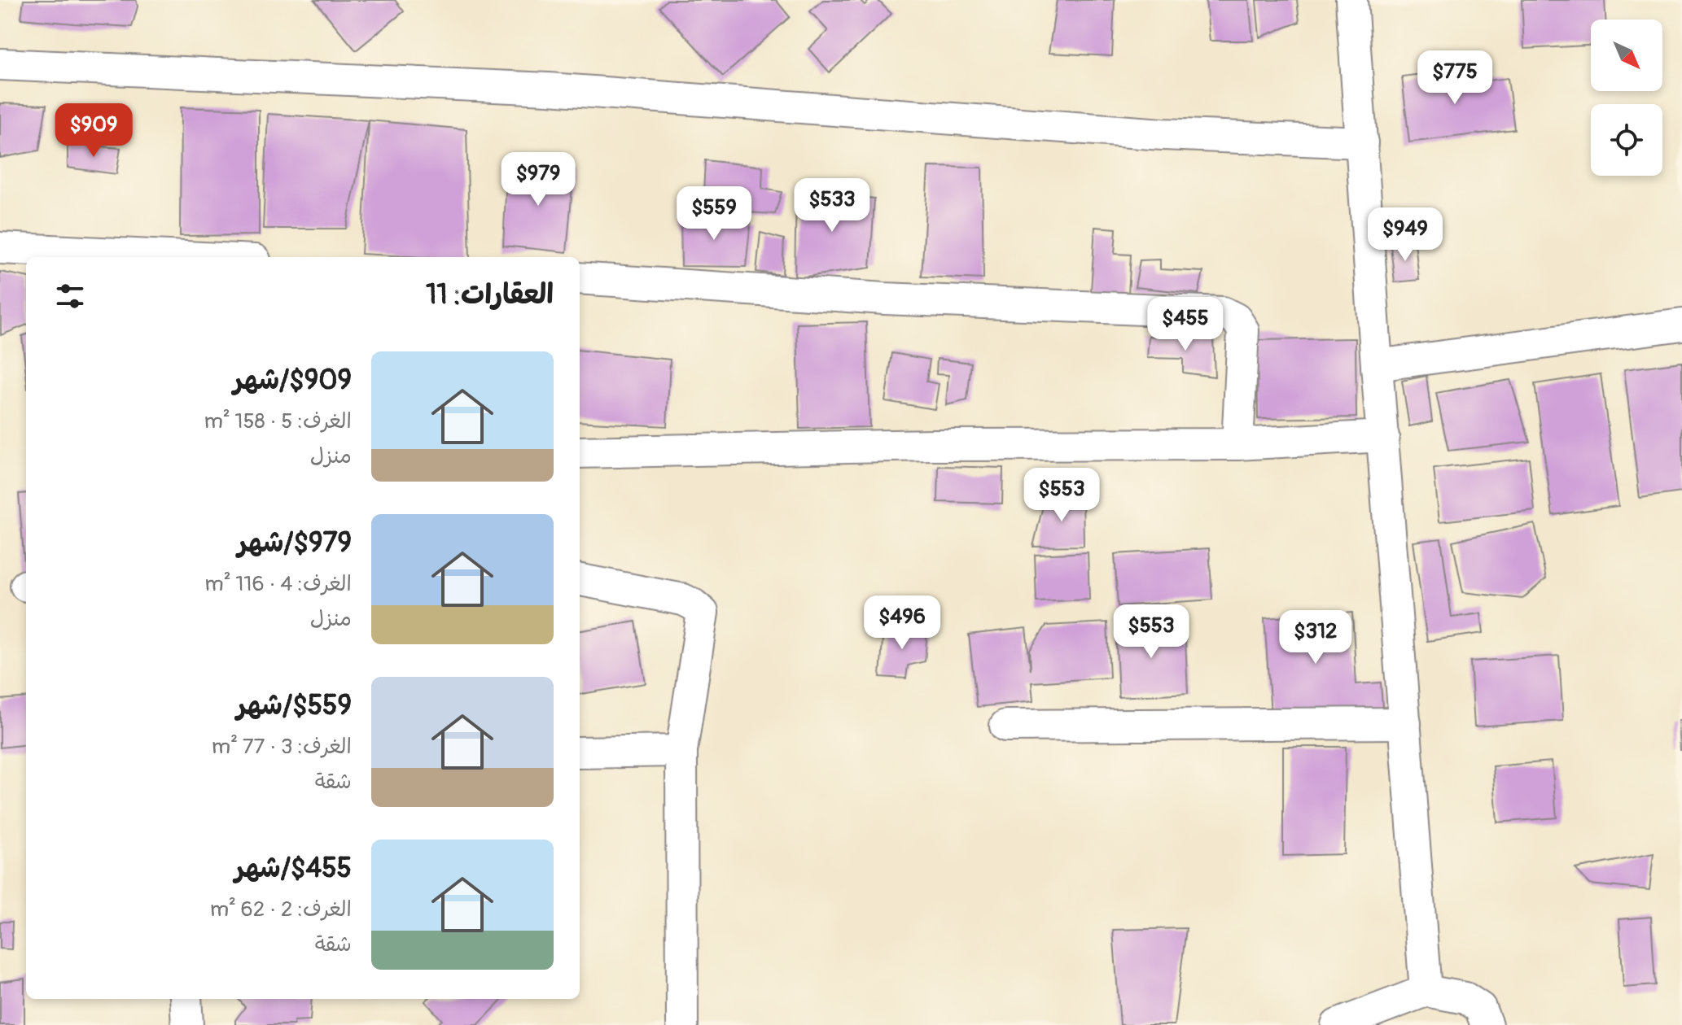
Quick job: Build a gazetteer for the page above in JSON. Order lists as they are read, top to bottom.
{
  "north": "bottom right",
  "page": {
    "price": [
      "$775",
      "$909",
      "$979",
      "$533",
      "$559",
      "$949",
      "$455",
      "$553",
      "$496",
      "$553",
      "$312"
    ],
    "heading": "العقارات: 11",
    "list": [
      {
        "name": "$909/شهر",
        "note": "الغرف: 5 · 158 m² · منزل"
      },
      {
        "name": "$979/شهر",
        "note": "الغرف: 4 · 116 m² · منزل"
      },
      {
        "name": "$559/شهر",
        "note": "الغرف: 3 · 77 m² · شقة"
      },
      {
        "name": "$455/شهر",
        "note": "الغرف: 2 · 62 m² · شقة"
      }
    ]
  }
}
